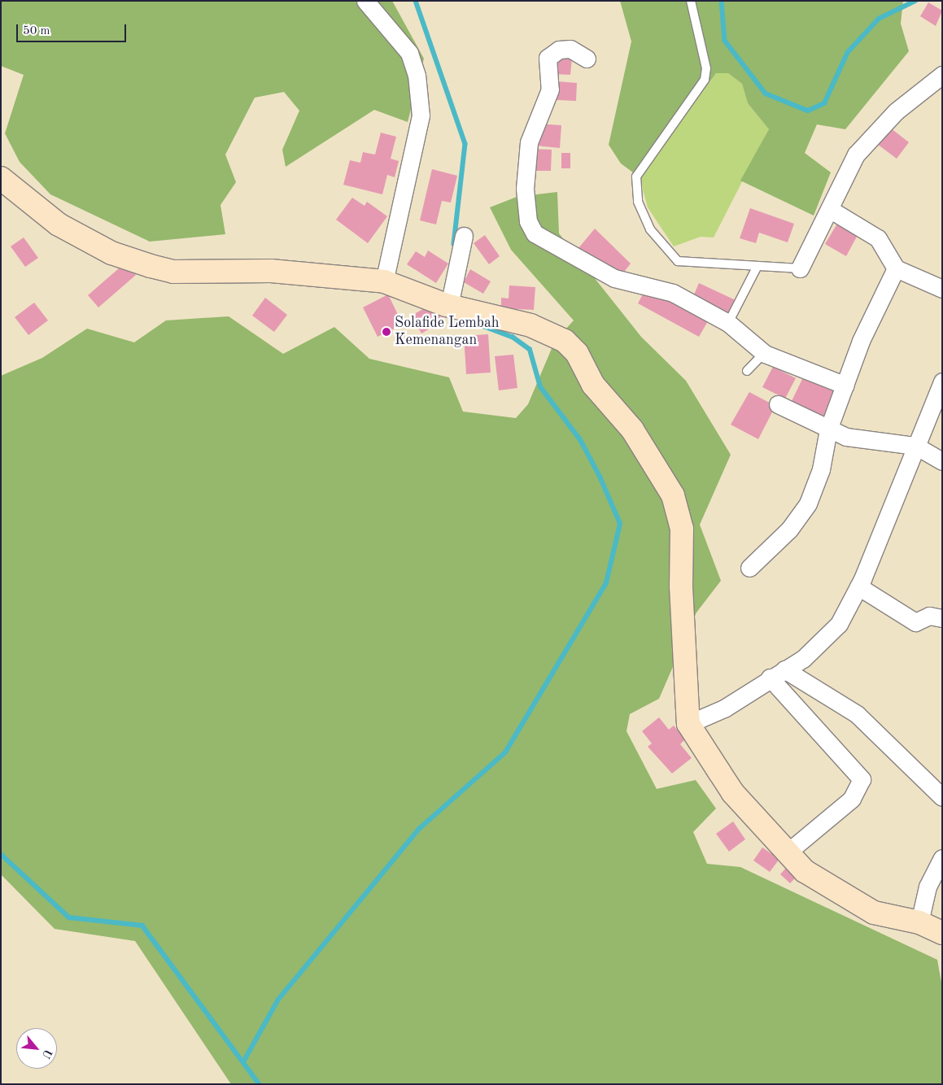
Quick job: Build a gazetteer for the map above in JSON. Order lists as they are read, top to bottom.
{
  "places": ["Solafide Lembah Kemenangan"],
  "scale_bar": "50 m",
  "north": "bottom right"
}
